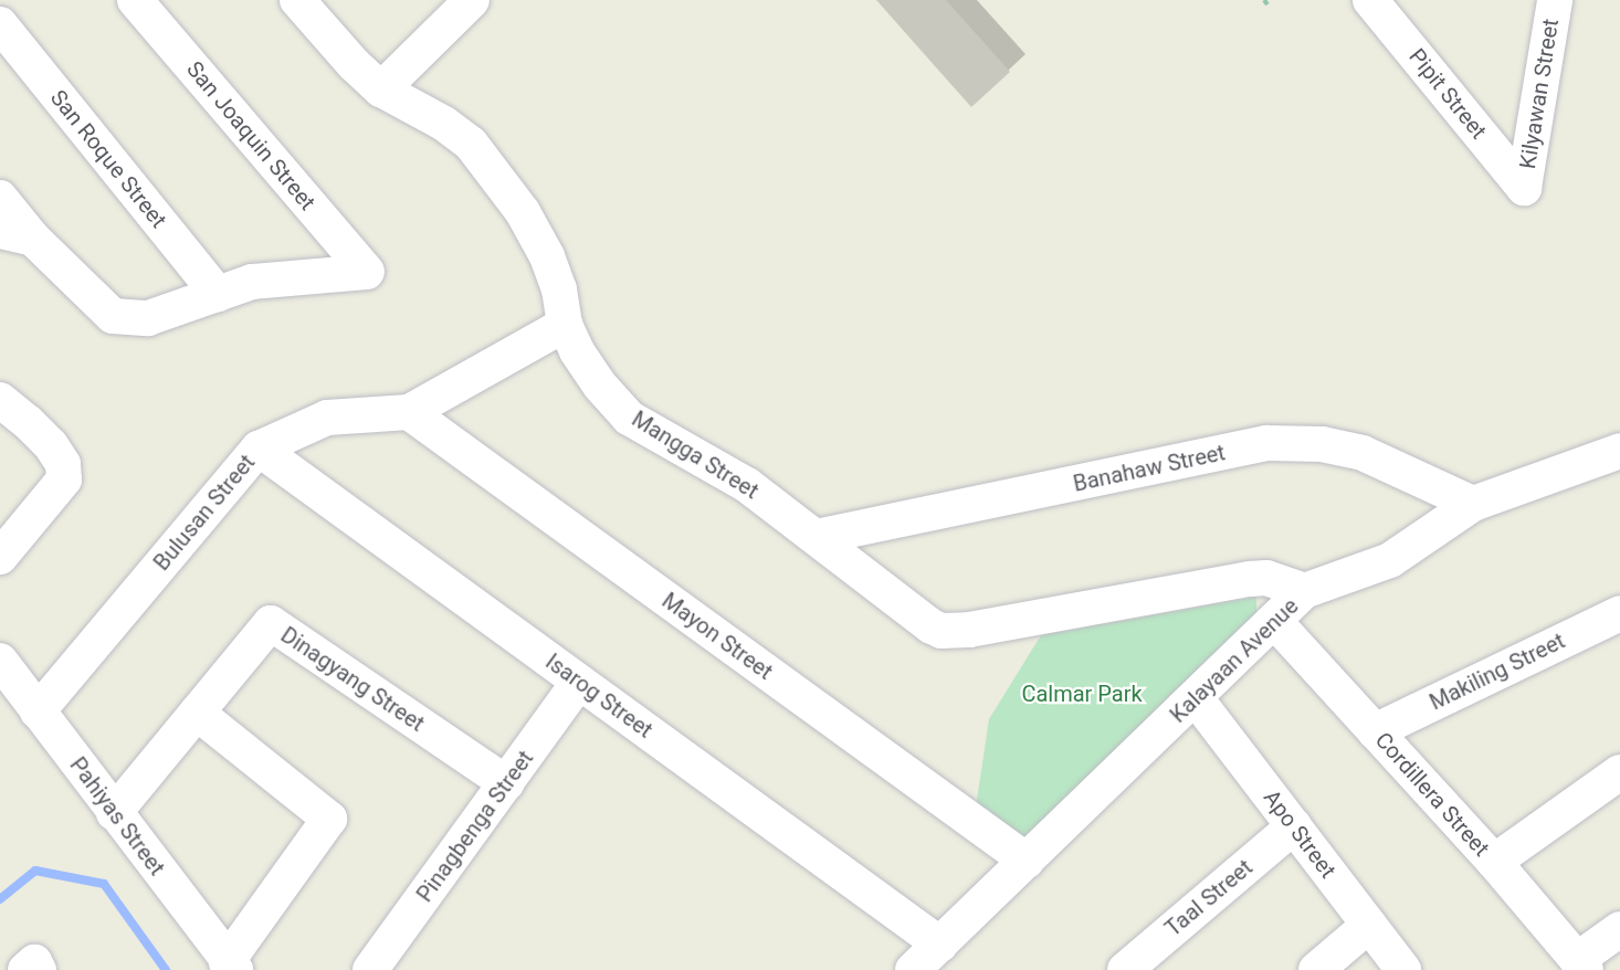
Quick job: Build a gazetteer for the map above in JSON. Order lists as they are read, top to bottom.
{
  "streets": {
    "street": [
      "Pipit Street",
      "Kilyawan Street",
      "San Joaquin Street",
      "San Roque Street",
      "Mangga Street",
      "Banahaw Street",
      "Bulusan Street",
      "Mayon Street",
      "Kalayaan Avenue",
      "Makiling Street",
      "Dinagyang Street",
      "Isarog Street",
      "Cordillera Street",
      "Pahiyas Street",
      "Pinagbenga Street",
      "Apo Street",
      "Taal Street"
    ]
  },
  "crossings": [
    ["Pipit Street", "Kilyawan Street"],
    ["San Joaquin Street", "San Roque Street"],
    ["Mangga Street", "Banahaw Street"],
    ["Mangga Street", "Bulusan Street"],
    ["Mangga Street", "Kalayaan Avenue"],
    ["Banahaw Street", "Kalayaan Avenue"],
    ["Bulusan Street", "Mayon Street"],
    ["Bulusan Street", "Isarog Street"],
    ["Bulusan Street", "Pahiyas Street"],
    ["Mayon Street", "Kalayaan Avenue"],
    ["Kalayaan Avenue", "Isarog Street"],
    ["Kalayaan Avenue", "Cordillera Street"],
    ["Kalayaan Avenue", "Apo Street"],
    ["Makiling Street", "Cordillera Street"],
    ["Dinagyang Street", "Pahiyas Street"],
    ["Dinagyang Street", "Pinagbenga Street"],
    ["Isarog Street", "Pinagbenga Street"],
    ["Apo Street", "Taal Street"]
  ],
  "parks": ["Calmar Park"]
}
